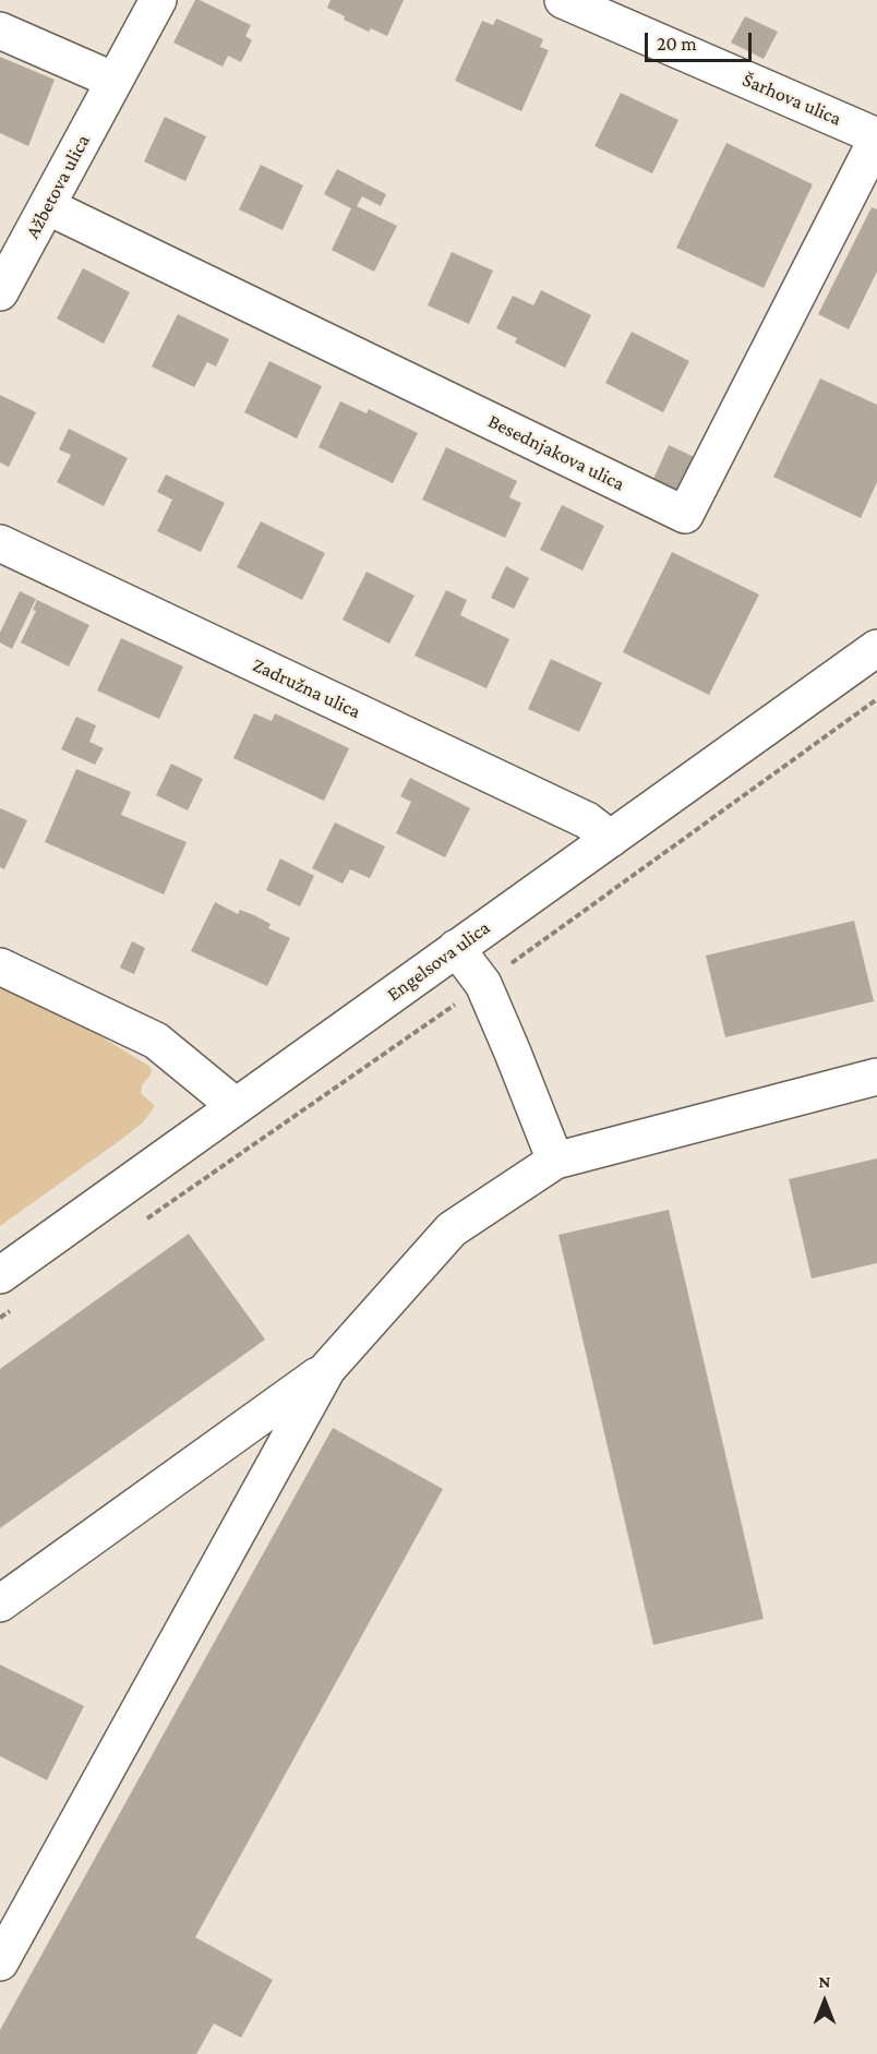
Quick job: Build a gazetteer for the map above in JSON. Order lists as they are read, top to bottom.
{
  "streets": {
    "street": [
      "Šarhova ulica",
      "Ažbetova ulica",
      "Besednjakova ulica",
      "Zadružna ulica",
      "Engelsova ulica"
    ]
  },
  "crossings": [
    ["Šarhova ulica", "Besednjakova ulica"],
    ["Ažbetova ulica", "Besednjakova ulica"],
    ["Zadružna ulica", "Engelsova ulica"]
  ],
  "scale_bar": "20 m",
  "north": "top"
}
